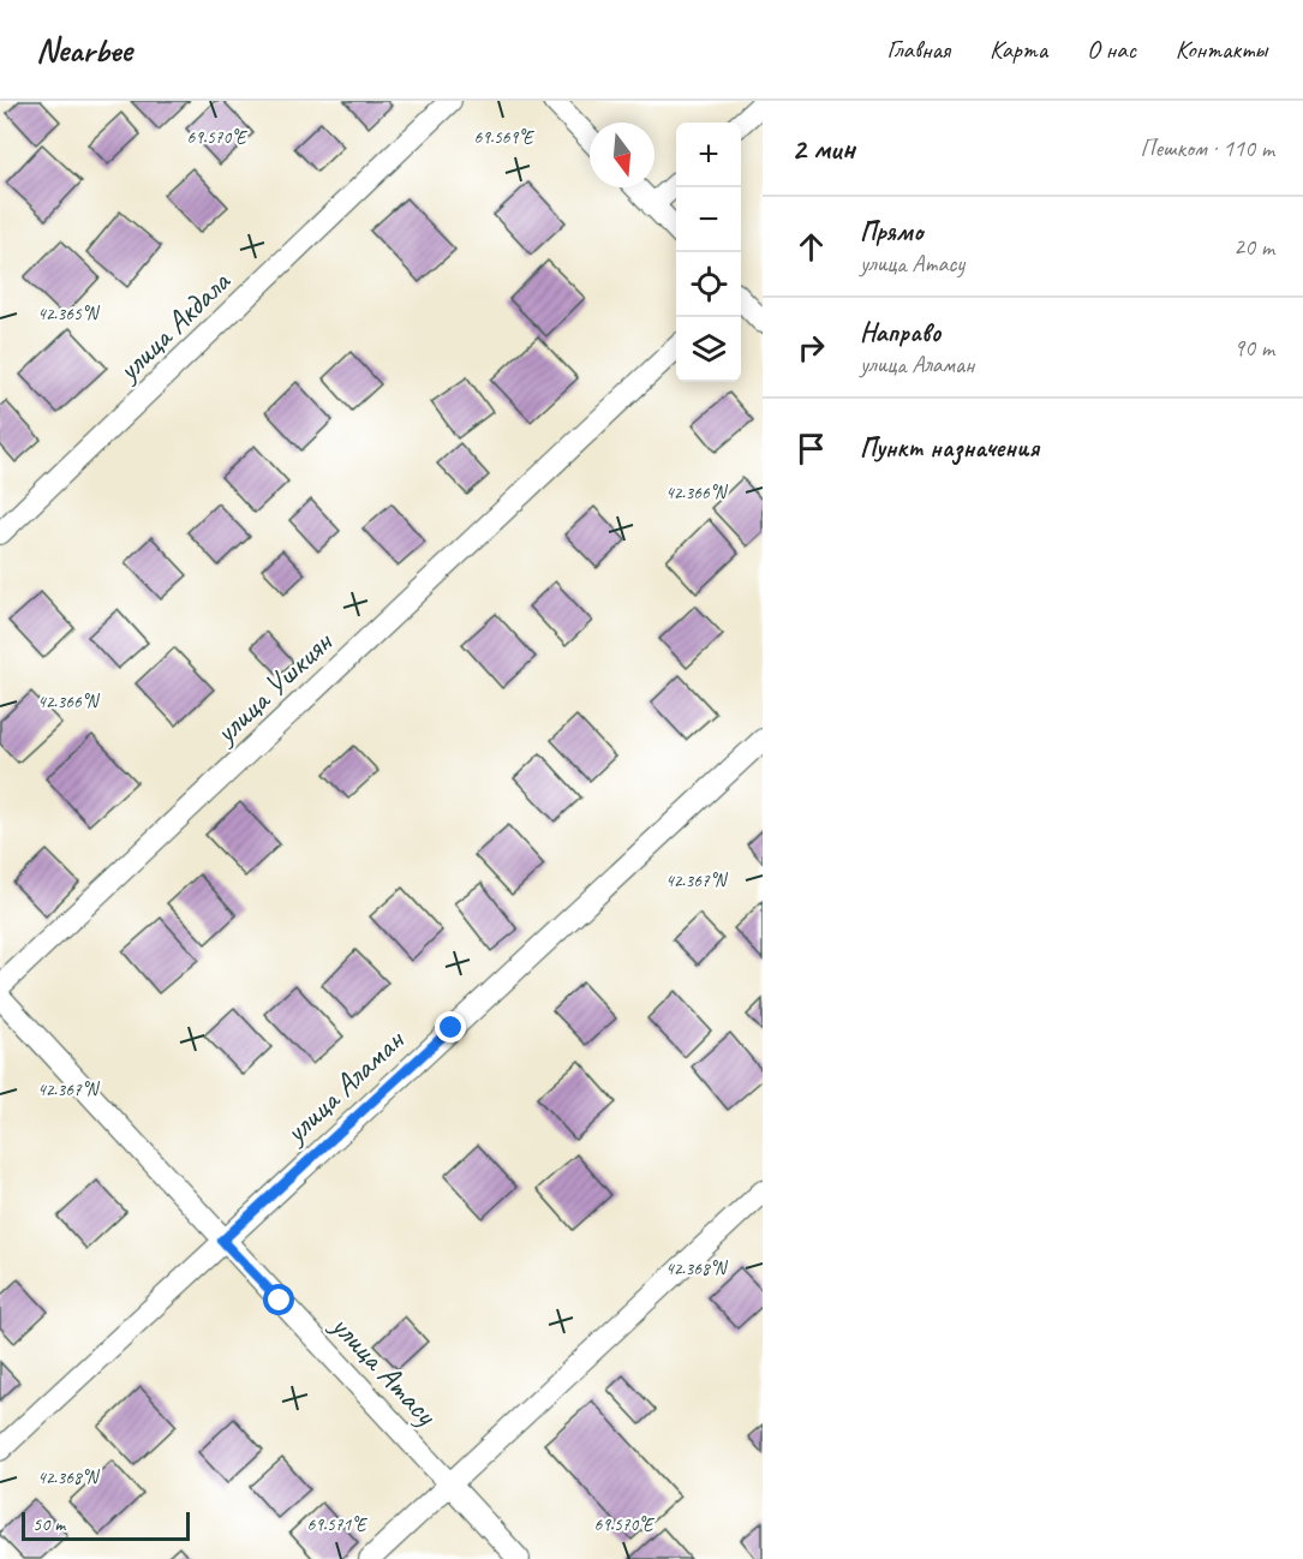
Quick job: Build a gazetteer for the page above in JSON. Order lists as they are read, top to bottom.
{
  "streets": {
    "street": [
      "улица Акдала",
      "улица Ушкиян",
      "улица Аламан",
      "улица Атасу"
    ]
  },
  "crossings": [
    ["улица Аламан", "улица Атасу"]
  ],
  "scale_bar": "50 m",
  "north": "bottom",
  "page": {
    "header": "Nearbee",
    "nav": [
      "Главная",
      "Карта",
      "О нас",
      "Контакты"
    ],
    "heading": ["2 мин", "Пешком · 110 m"],
    "map_buttons": ["+", "−"],
    "list": [
      ["Прямо", "улица Атасу", "20 m"],
      ["Направо", "улица Аламан", "90 m"],
      "Пункт назначения"
    ],
    "scale": "50 m"
  },
  "coordinates": [
    "69.570°E",
    "69.569°E",
    "42.365°N",
    "42.366°N",
    "42.367°N",
    "42.368°N",
    "69.571°E"
  ]
}
